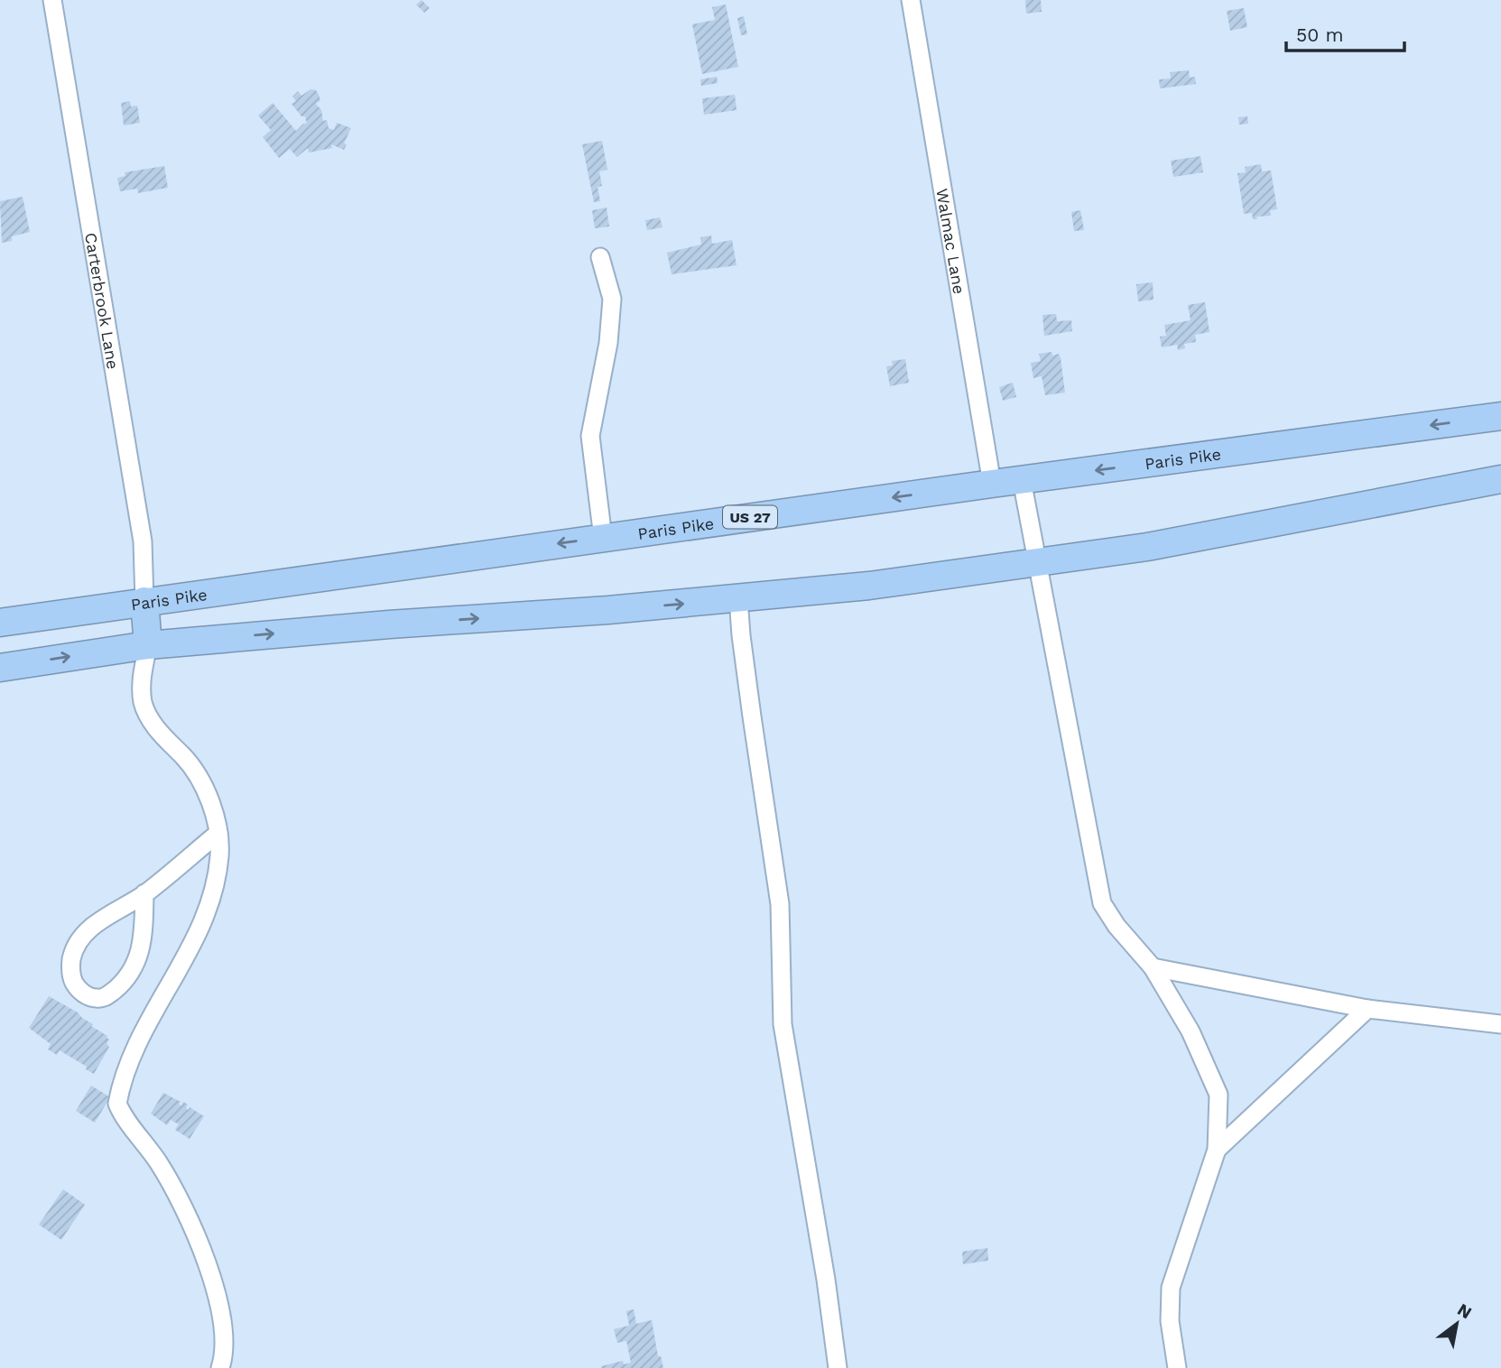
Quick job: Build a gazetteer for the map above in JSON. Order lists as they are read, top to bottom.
{
  "streets": {
    "highway": ["Paris Pike", "US 27"],
    "street": ["Walmac Lane", "Carterbrook Lane"]
  },
  "crossings": [
    ["Walmac Lane", "Paris Pike"],
    ["Carterbrook Lane", "Paris Pike"]
  ],
  "scale_bar": "50 m",
  "north": "top right"
}
